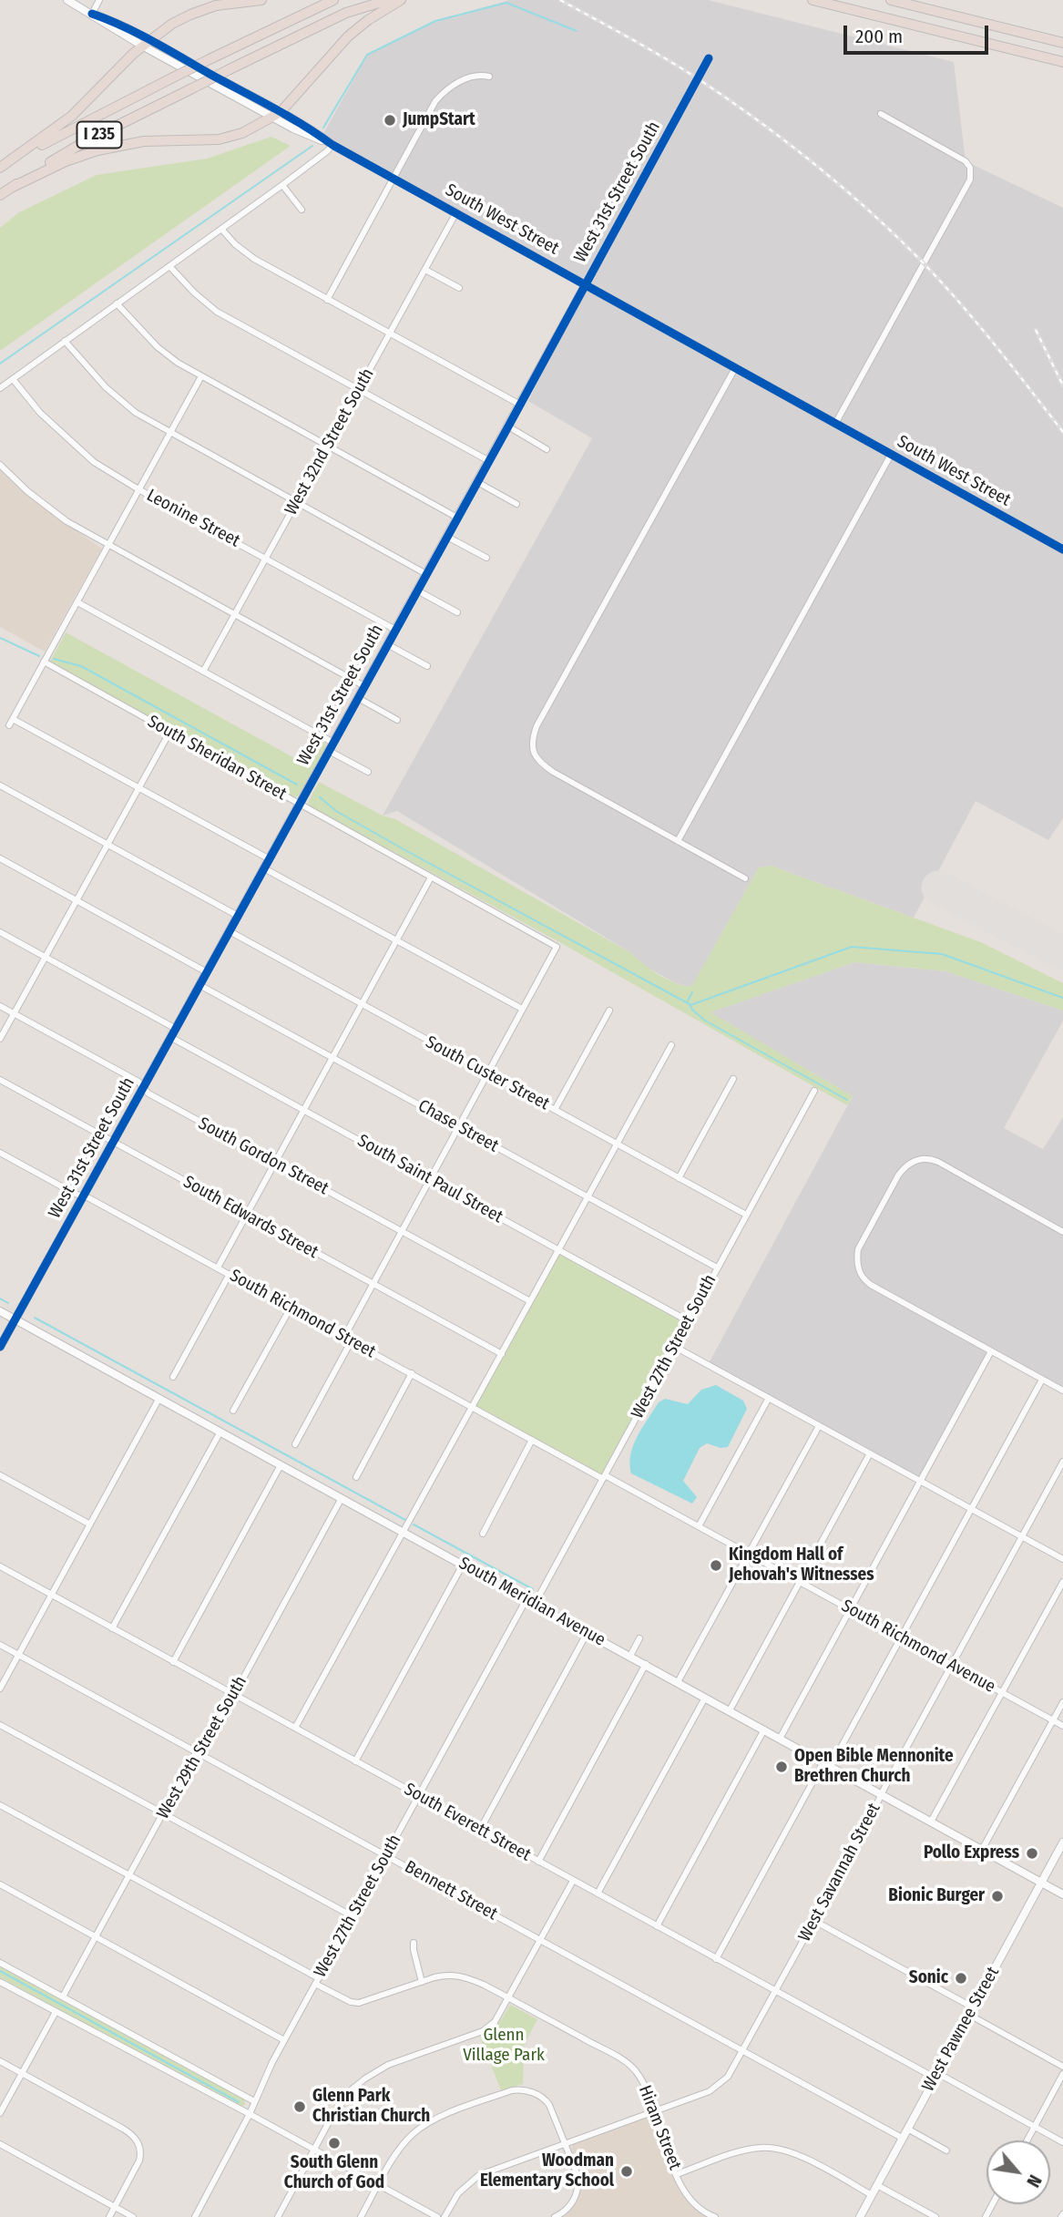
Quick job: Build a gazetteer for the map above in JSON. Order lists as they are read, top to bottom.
{
  "streets": {
    "highway": ["I 235"],
    "street": [
      "West 31st Street South",
      "South West Street",
      "West 32nd Street South",
      "Leonine Street",
      "South Sheridan Street",
      "South Custer Street",
      "Chase Street",
      "South Gordon Street",
      "South Saint Paul Street",
      "South Edwards Street",
      "South Richmond Street",
      "West 27th Street South",
      "South Meridian Avenue",
      "South Richmond Avenue",
      "West 29th Street South",
      "South Everett Street",
      "West Savannah Street",
      "Bennett Street",
      "West Pawnee Street",
      "Hiram Street"
    ]
  },
  "crossings": [
    ["West 31st Street South", "South West Street"],
    ["West 31st Street South", "Leonine Street"],
    ["West 31st Street South", "South Sheridan Street"],
    ["West 31st Street South", "South Custer Street"],
    ["West 31st Street South", "Chase Street"],
    ["West 31st Street South", "South Gordon Street"],
    ["West 31st Street South", "South Saint Paul Street"],
    ["West 31st Street South", "South Edwards Street"],
    ["West 31st Street South", "South Richmond Street"],
    ["West 31st Street South", "South Meridian Avenue"],
    ["South West Street", "West 32nd Street South"],
    ["West 32nd Street South", "Leonine Street"],
    ["South Custer Street", "West 27th Street South"],
    ["Chase Street", "West 27th Street South"],
    ["South Saint Paul Street", "West 27th Street South"],
    ["South Richmond Street", "West 27th Street South"],
    ["South Richmond Street", "South Richmond Avenue"],
    ["West 27th Street South", "South Meridian Avenue"],
    ["West 27th Street South", "South Richmond Avenue"],
    ["West 27th Street South", "South Everett Street"],
    ["West 27th Street South", "Bennett Street"],
    ["West 27th Street South", "Hiram Street"],
    ["South Meridian Avenue", "West 29th Street South"],
    ["South Meridian Avenue", "West Savannah Street"],
    ["South Meridian Avenue", "West Pawnee Street"],
    ["South Richmond Avenue", "West Savannah Street"],
    ["West 29th Street South", "South Everett Street"],
    ["West 29th Street South", "Bennett Street"],
    ["West 29th Street South", "Hiram Street"],
    ["South Everett Street", "West Savannah Street"],
    ["South Everett Street", "West Pawnee Street"],
    ["West Savannah Street", "Bennett Street"],
    ["West Savannah Street", "Hiram Street"],
    ["Bennett Street", "West Pawnee Street"]
  ],
  "parks": ["Glenn Village Park"],
  "places": [
    "JumpStart",
    "Kingdom Hall of Jehovah's Witnesses",
    "Open Bible Mennonite Brethren Church",
    "Pollo Express",
    "Bionic Burger",
    "Sonic",
    "Glenn Park Christian Church",
    "South Glenn Church of God",
    "Woodman Elementary School"
  ],
  "scale_bar": "200 m",
  "north": "bottom right"
}
